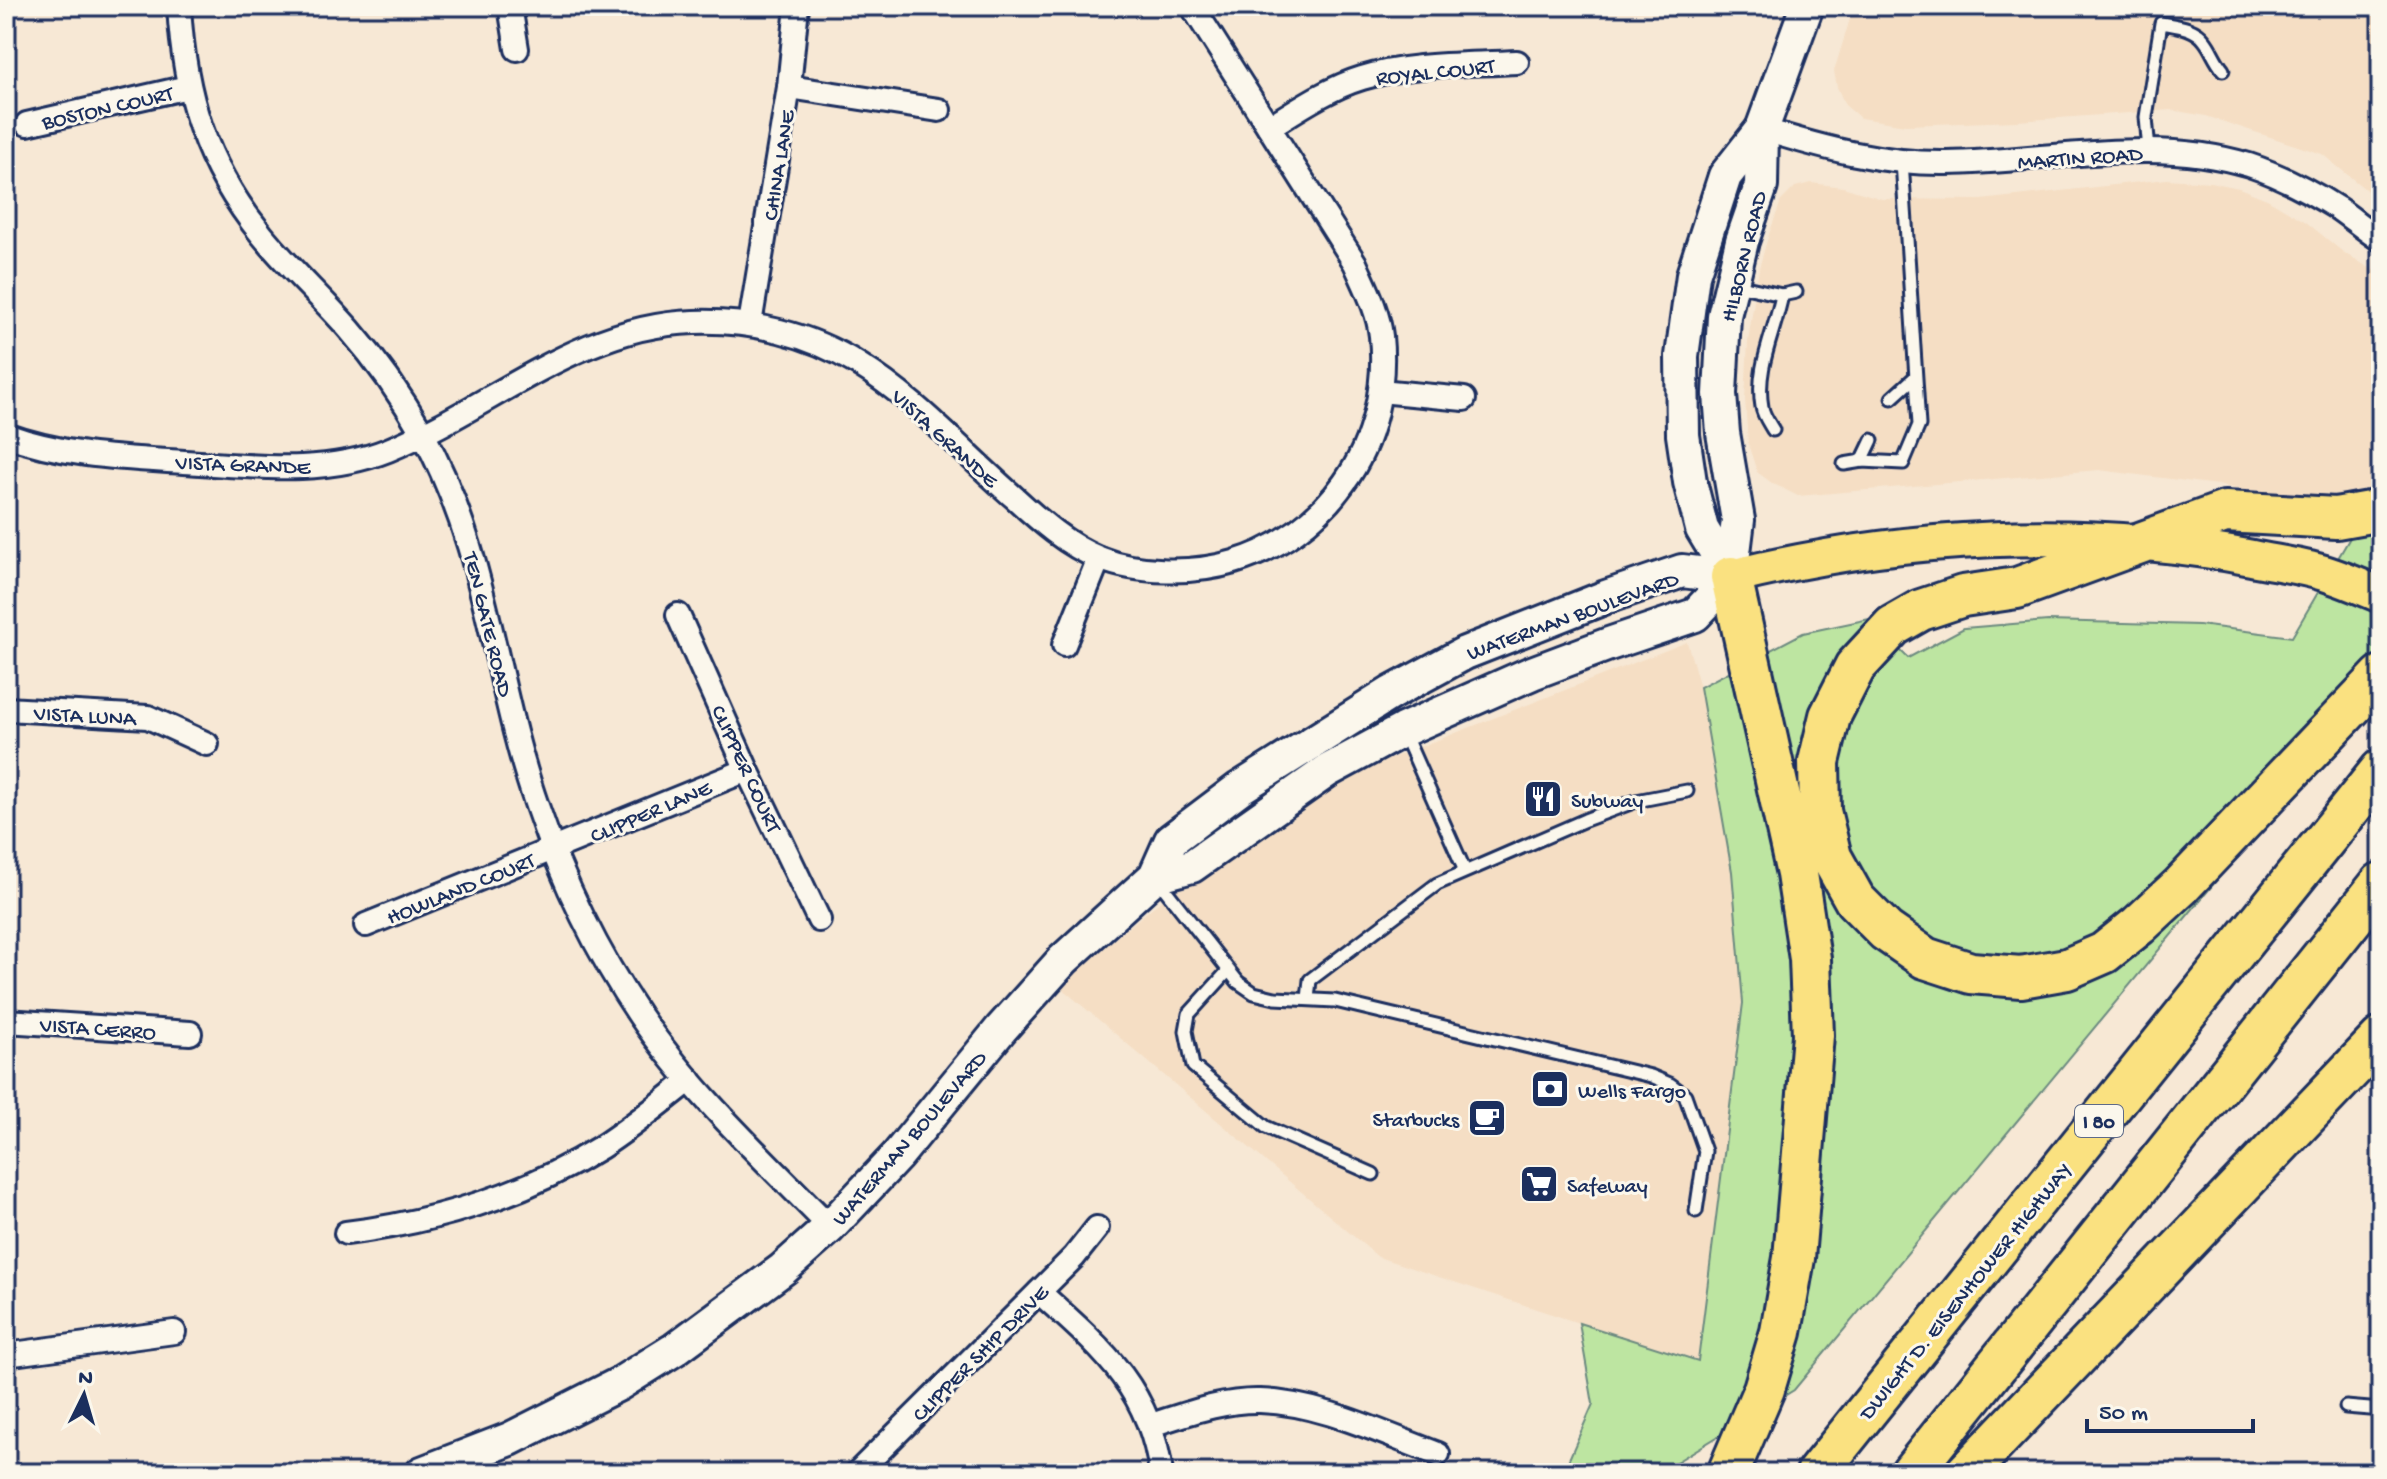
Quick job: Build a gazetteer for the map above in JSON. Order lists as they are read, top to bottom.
{
  "streets": {
    "highway": ["I 80", "DWIGHT D. EISENHOWER HIGHWAY"],
    "main road": ["HILBORN ROAD", "WATERMAN BOULEVARD"],
    "street": [
      "ROYAL COURT",
      "BOSTON COURT",
      "MARTIN ROAD",
      "CHINA LANE",
      "VISTA GRANDE",
      "TEN GATE ROAD",
      "VISTA LUNA",
      "CLIPPER COURT",
      "CLIPPER LANE",
      "HOWLAND COURT",
      "VISTA CERRO",
      "CLIPPER SHIP DRIVE"
    ]
  },
  "crossings": [
    ["ROYAL COURT", "VISTA GRANDE"],
    ["BOSTON COURT", "TEN GATE ROAD"],
    ["MARTIN ROAD", "HILBORN ROAD"],
    ["CHINA LANE", "VISTA GRANDE"],
    ["HILBORN ROAD", "WATERMAN BOULEVARD"],
    ["VISTA GRANDE", "TEN GATE ROAD"],
    ["WATERMAN BOULEVARD", "TEN GATE ROAD"],
    ["TEN GATE ROAD", "CLIPPER LANE"],
    ["TEN GATE ROAD", "HOWLAND COURT"],
    ["CLIPPER COURT", "CLIPPER LANE"],
    ["CLIPPER LANE", "HOWLAND COURT"]
  ],
  "places": {
    "restaurant": ["Subway"],
    "bank": ["Wells Fargo"],
    "cafe": ["Starbucks"],
    "supermarket": ["Safeway"]
  },
  "scale_bar": "50 m",
  "north": "top"
}
